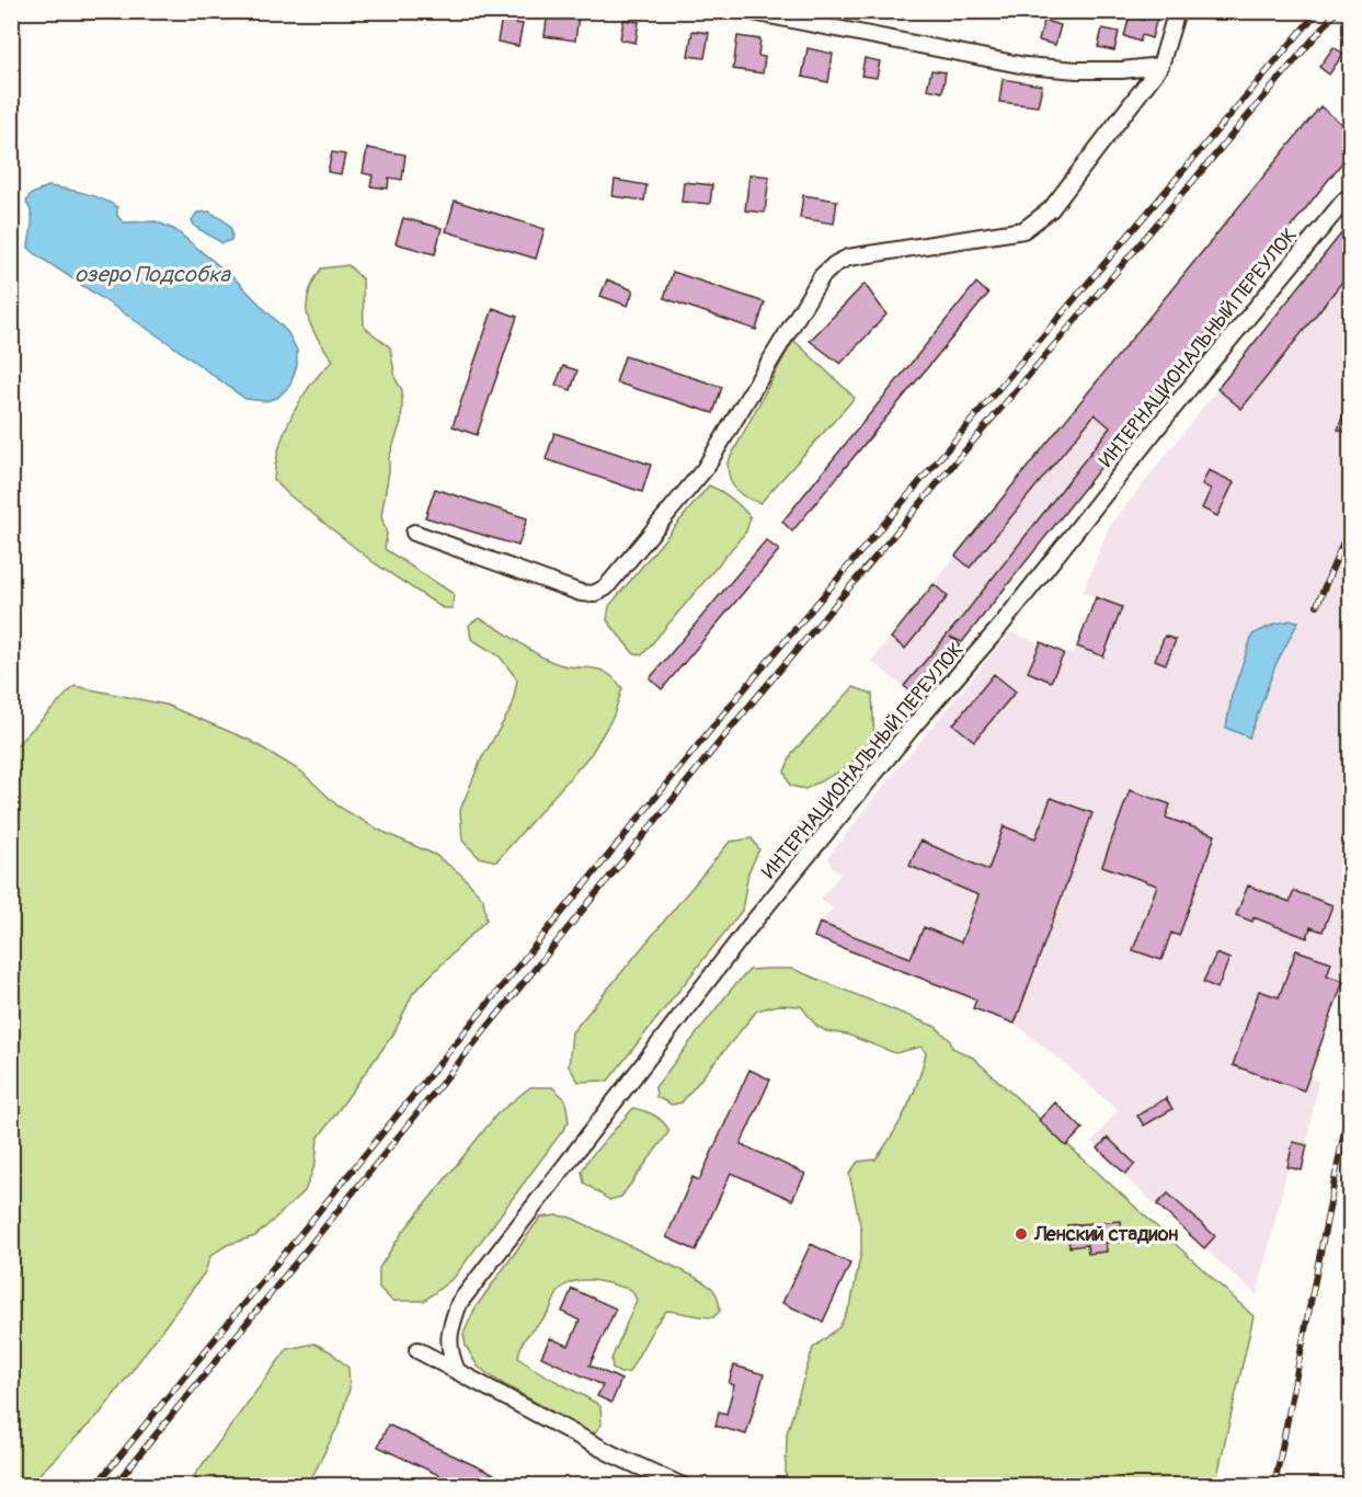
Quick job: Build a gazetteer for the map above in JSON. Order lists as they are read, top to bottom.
{
  "streets": {
    "street": ["ИНТЕРНАЦИОНАЛЬНЫЙ ПЕРЕУЛОК"]
  },
  "water": ["озеро Подсобка"],
  "places": ["Ленский стадион"]
}
